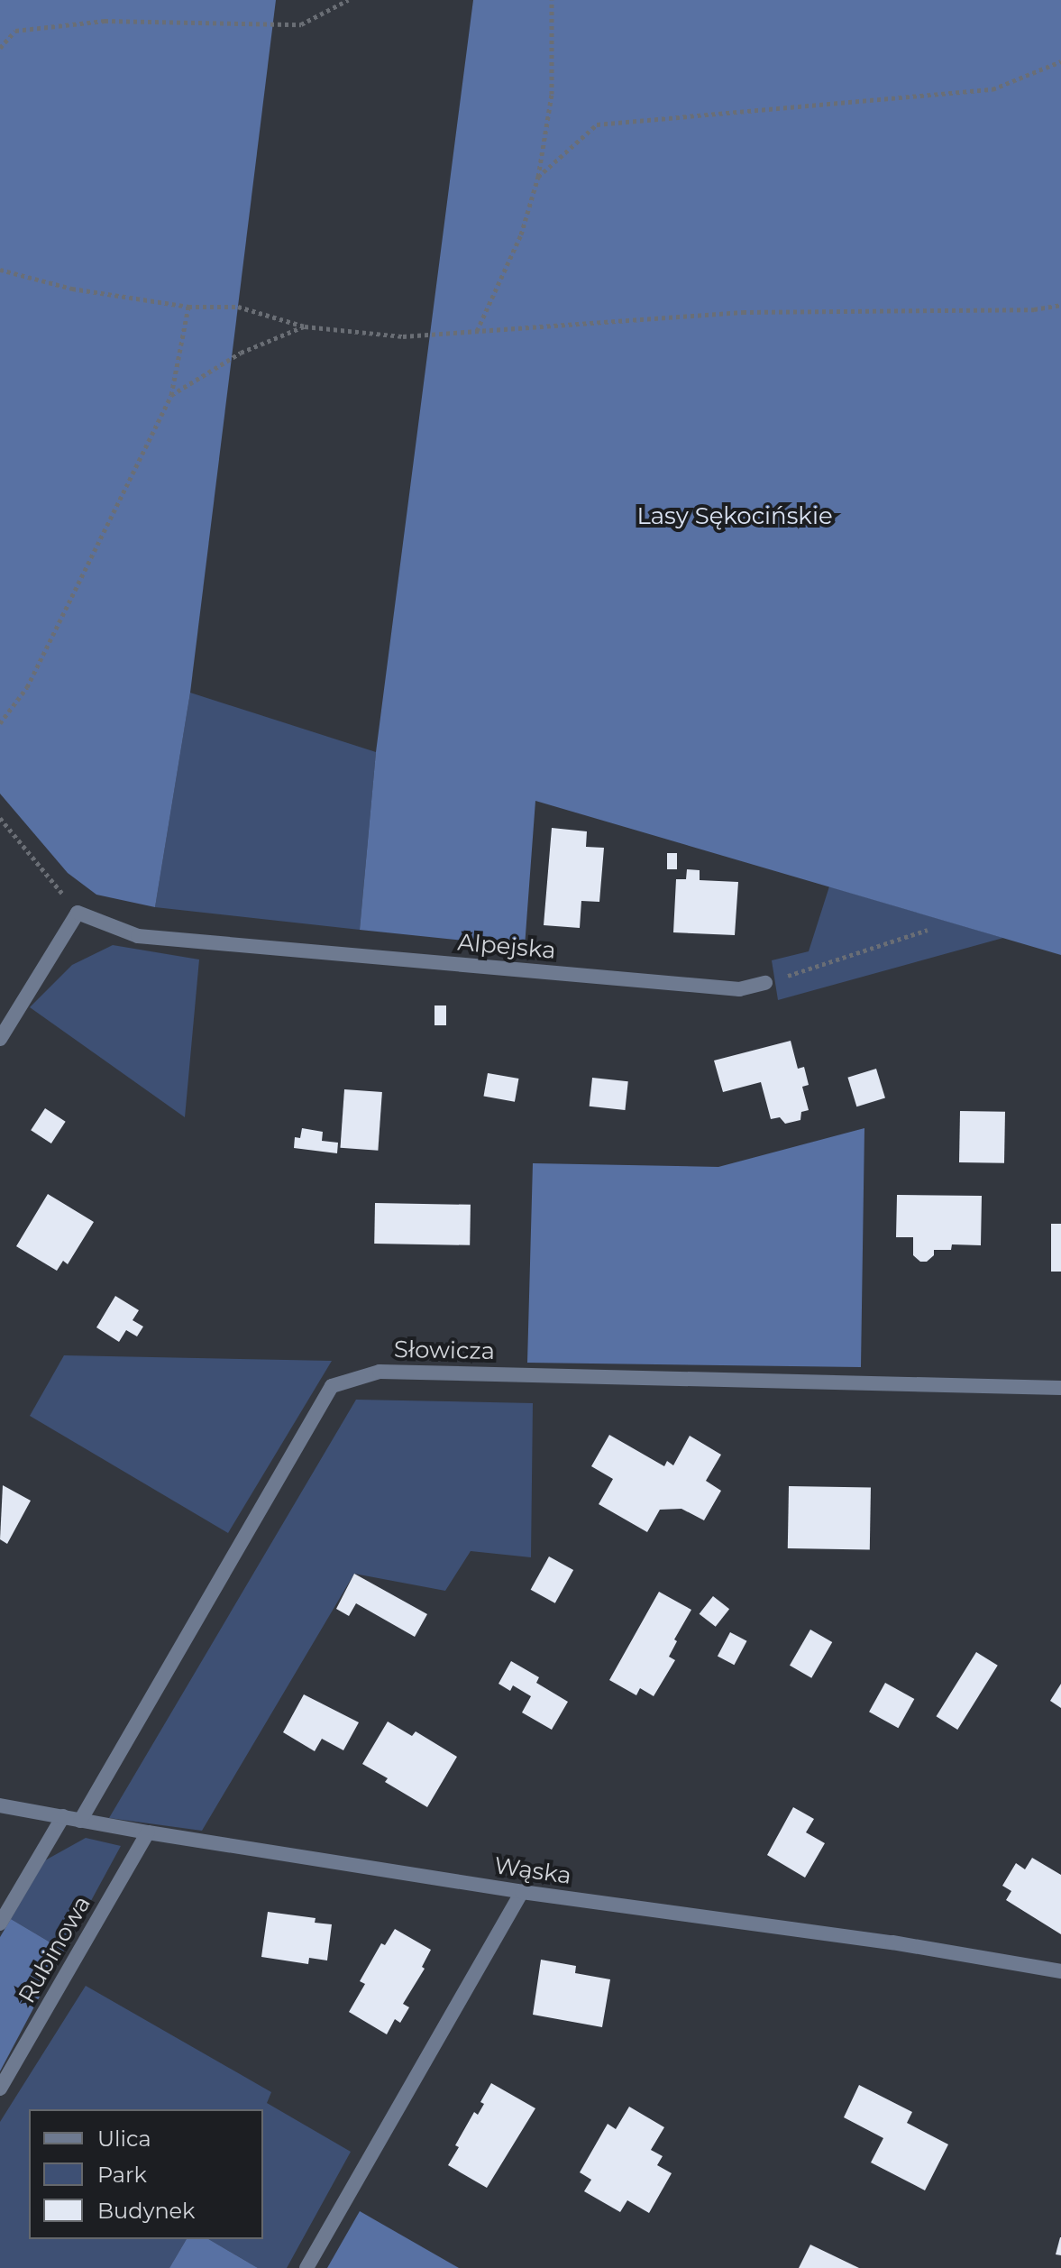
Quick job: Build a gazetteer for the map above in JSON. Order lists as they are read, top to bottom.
{
  "streets": {
    "street": [
      "Alpejska",
      "Słowicza",
      "Wąska",
      "Rubinowa"
    ]
  },
  "crossings": [
    ["Słowicza", "Wąska"],
    ["Wąska", "Rubinowa"]
  ],
  "parks": ["Lasy Sękocińskie"],
  "legend": ["Ulica", "Park", "Budynek"]
}
